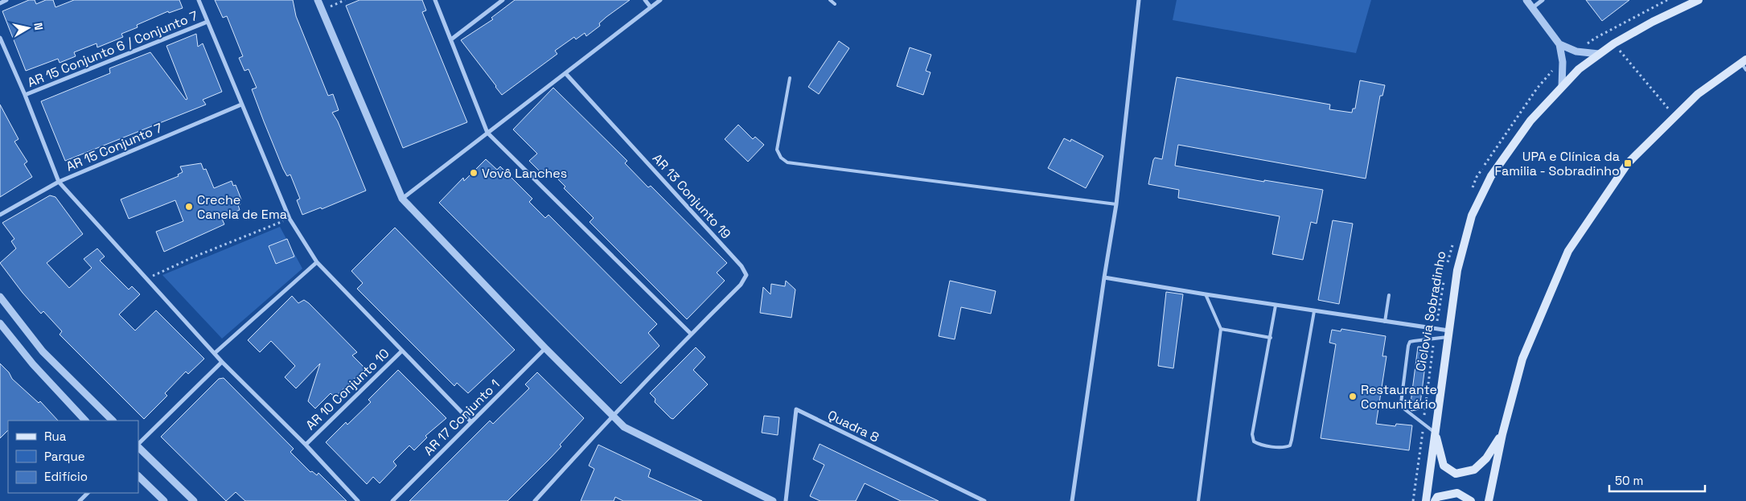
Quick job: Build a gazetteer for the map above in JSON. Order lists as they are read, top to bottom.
{
  "streets": {
    "street": [
      "AR 15 Conjunto 6 / Conjunto 7",
      "AR 15 Conjunto 7",
      "AR 13 Conjunto 19",
      "AR 10 Conjunto 10",
      "AR 17 Conjunto 1",
      "Quadra 8"
    ],
    "path": ["Ciclovia Sobradinho"]
  },
  "crossings": [
    ["AR 15 Conjunto 6 / Conjunto 7", "AR 15 Conjunto 7"],
    ["AR 10 Conjunto 10", "AR 17 Conjunto 1"]
  ],
  "places": {
    "transit": ["UPA e Clínica da Familia - Sobradinho"],
    "other": ["Vovô Lanches", "Creche Canela de Ema", "Restaurante Comunitário"]
  },
  "legend": ["Rua", "Parque", "Edifício"],
  "scale_bar": "50 m",
  "north": "right"
}
